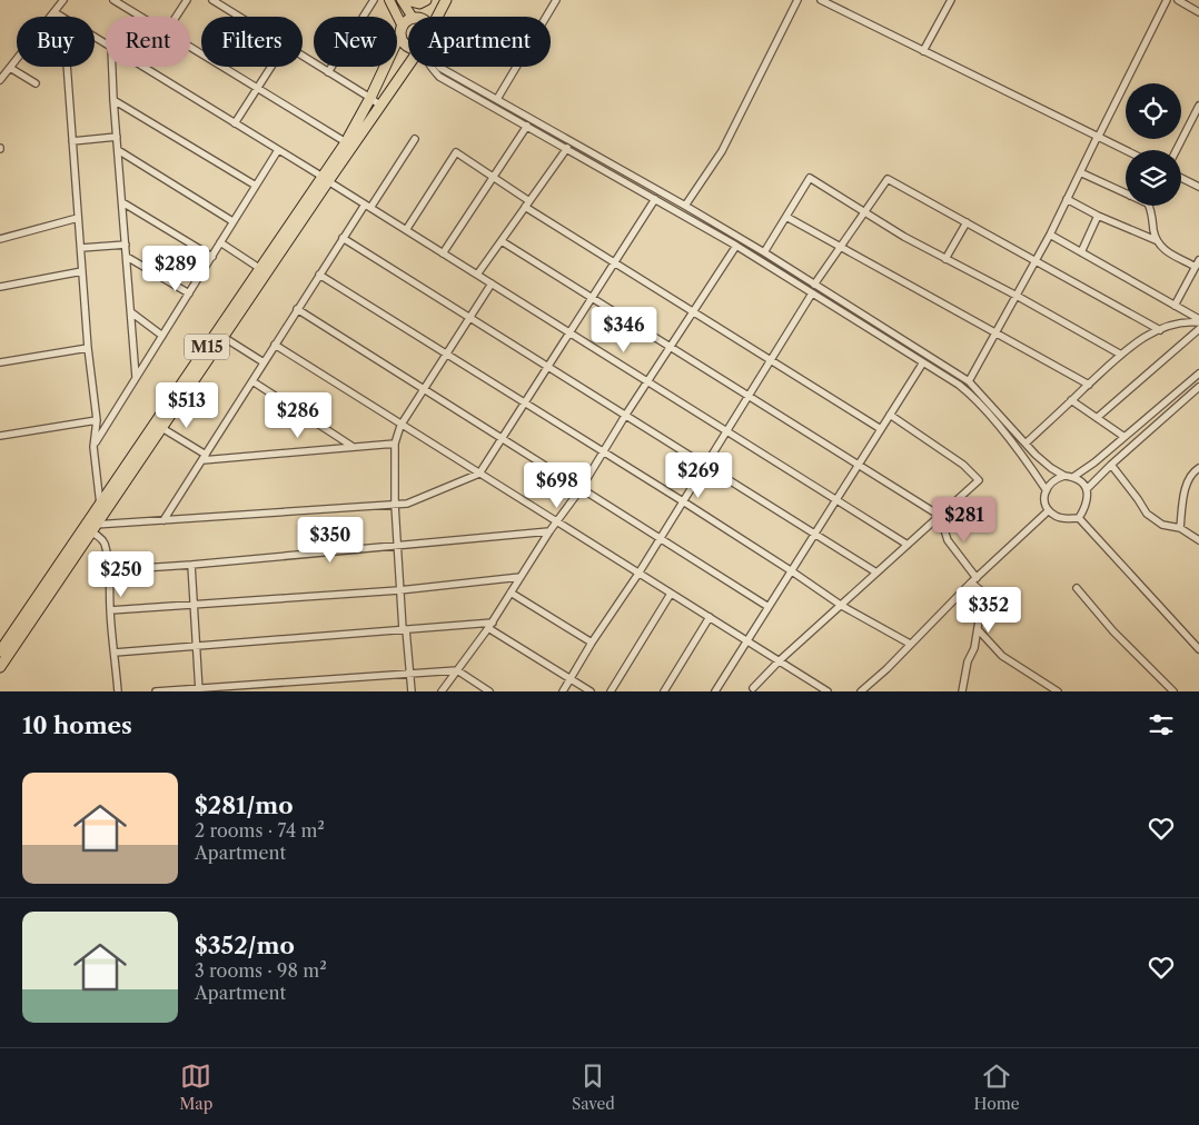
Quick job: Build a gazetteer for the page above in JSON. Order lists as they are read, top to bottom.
{
  "streets": {
    "highway": ["M15"]
  },
  "page": {
    "chip": [
      "Buy",
      "Rent",
      "Filters",
      "New",
      "Apartment"
    ],
    "price": [
      "$289",
      "$346",
      "$513",
      "$286",
      "$269",
      "$698",
      "$281",
      "$350",
      "$250",
      "$352"
    ],
    "heading": "10 homes",
    "list": [
      {
        "name": "$281/mo",
        "note": "2 rooms · 74 m² · Apartment"
      },
      {
        "name": "$352/mo",
        "note": "3 rooms · 98 m² · Apartment"
      }
    ],
    "tabs": ["Map", "Saved", "Home"]
  }
}
